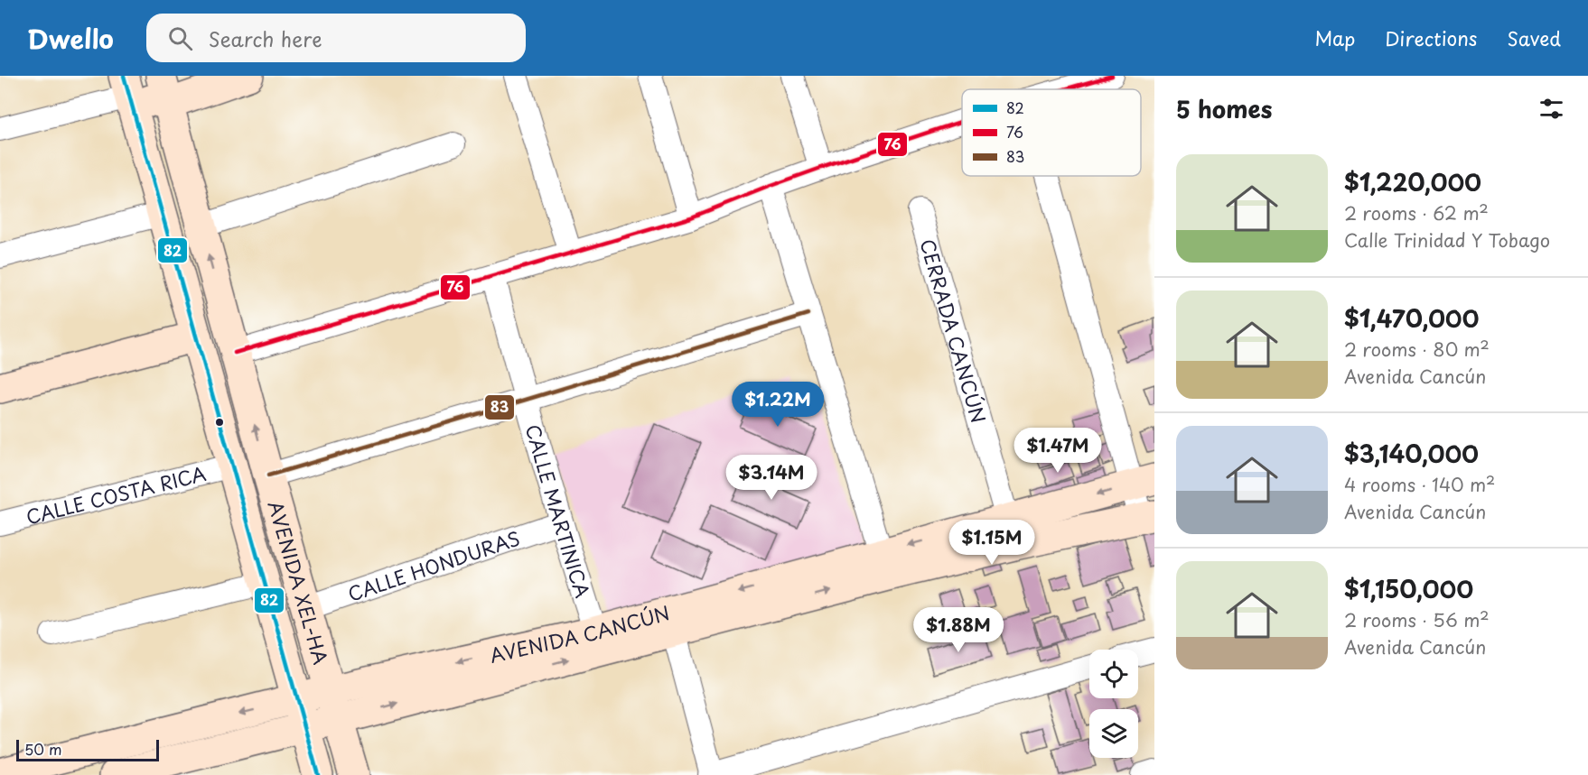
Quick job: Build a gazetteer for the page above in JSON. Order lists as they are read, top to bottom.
{
  "streets": {
    "street": [
      "CERRADA CANCÚN",
      "CALLE COSTA RICA",
      "CALLE MARTINICA",
      "CALLE HONDURAS",
      "AVENIDA XEL-HA",
      "AVENIDA CANCÚN"
    ]
  },
  "crossings": [
    ["CERRADA CANCÚN", "AVENIDA CANCÚN"],
    ["CALLE COSTA RICA", "AVENIDA XEL-HA"],
    ["CALLE MARTINICA", "CALLE HONDURAS"],
    ["CALLE MARTINICA", "AVENIDA CANCÚN"],
    ["CALLE HONDURAS", "AVENIDA XEL-HA"],
    ["AVENIDA XEL-HA", "AVENIDA CANCÚN"]
  ],
  "lines": ["transit line 82", "transit line 76", "transit line 83"],
  "legend": ["82", "76", "83"],
  "scale_bar": "50 m",
  "page": {
    "header": "Dwello",
    "search": "Search here",
    "nav": ["Map", "Directions", "Saved"],
    "heading": "5 homes",
    "list": [
      {
        "name": "$1,220,000",
        "note": "2 rooms · 62 m² · Calle Trinidad Y Tobago"
      },
      {
        "name": "$1,470,000",
        "note": "2 rooms · 80 m² · Avenida Cancún"
      },
      {
        "name": "$3,140,000",
        "note": "4 rooms · 140 m² · Avenida Cancún"
      },
      {
        "name": "$1,150,000",
        "note": "2 rooms · 56 m² · Avenida Cancún"
      }
    ],
    "price": [
      "$1.22M",
      "$1.47M",
      "$3.14M",
      "$1.15M",
      "$1.88M"
    ],
    "scale": "50 m"
  }
}
